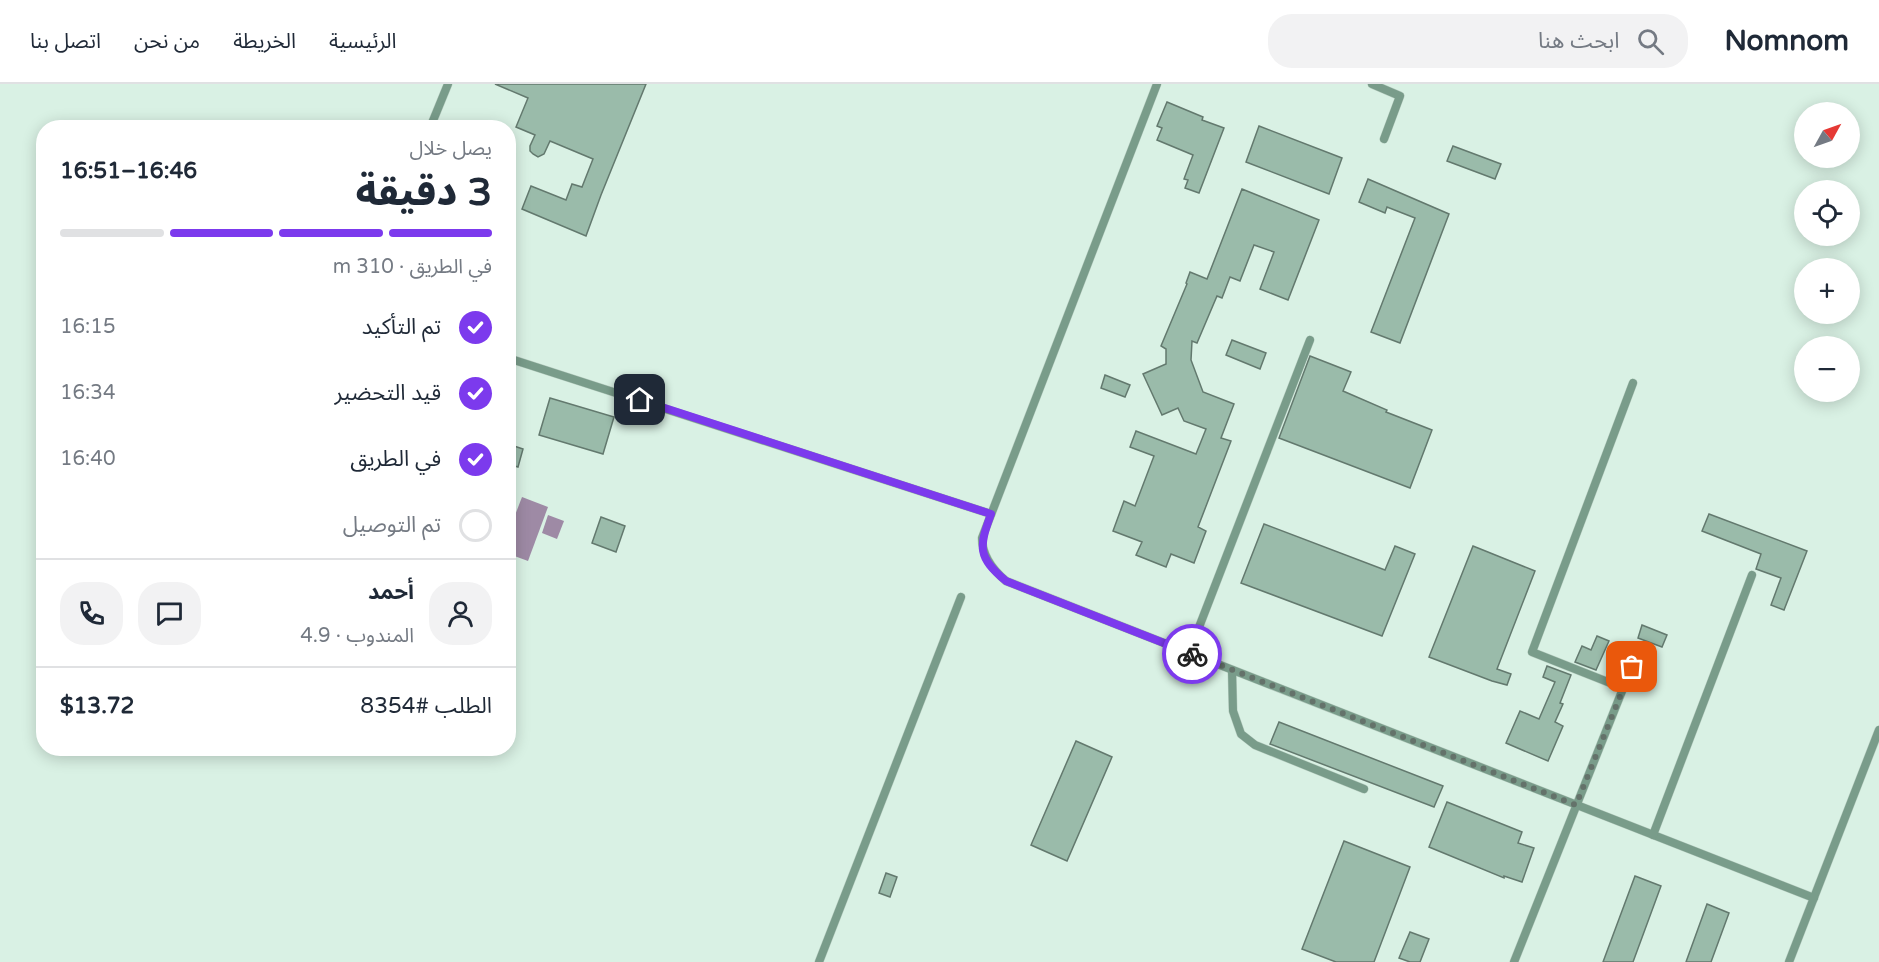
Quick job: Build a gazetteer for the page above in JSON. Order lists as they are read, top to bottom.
{
  "north": "top right",
  "page": {
    "header": "Nomnom",
    "search": "ابحث هنا",
    "nav": [
      "الرئيسية",
      "الخريطة",
      "من نحن",
      "اتصل بنا"
    ],
    "map_buttons": ["+", "−"],
    "heading": ["3 دقيقة", "يصل خلال", "16:46–16:51"],
    "panel": [
      "أحمد",
      "المندوب · 4.9",
      "الطلب #8354",
      "$13.72"
    ],
    "bar": "في الطريق · 310 m",
    "list": [
      ["تم التأكيد", "16:15"],
      ["قيد التحضير", "16:34"],
      ["في الطريق", "16:40"],
      "تم التوصيل"
    ]
  }
}
